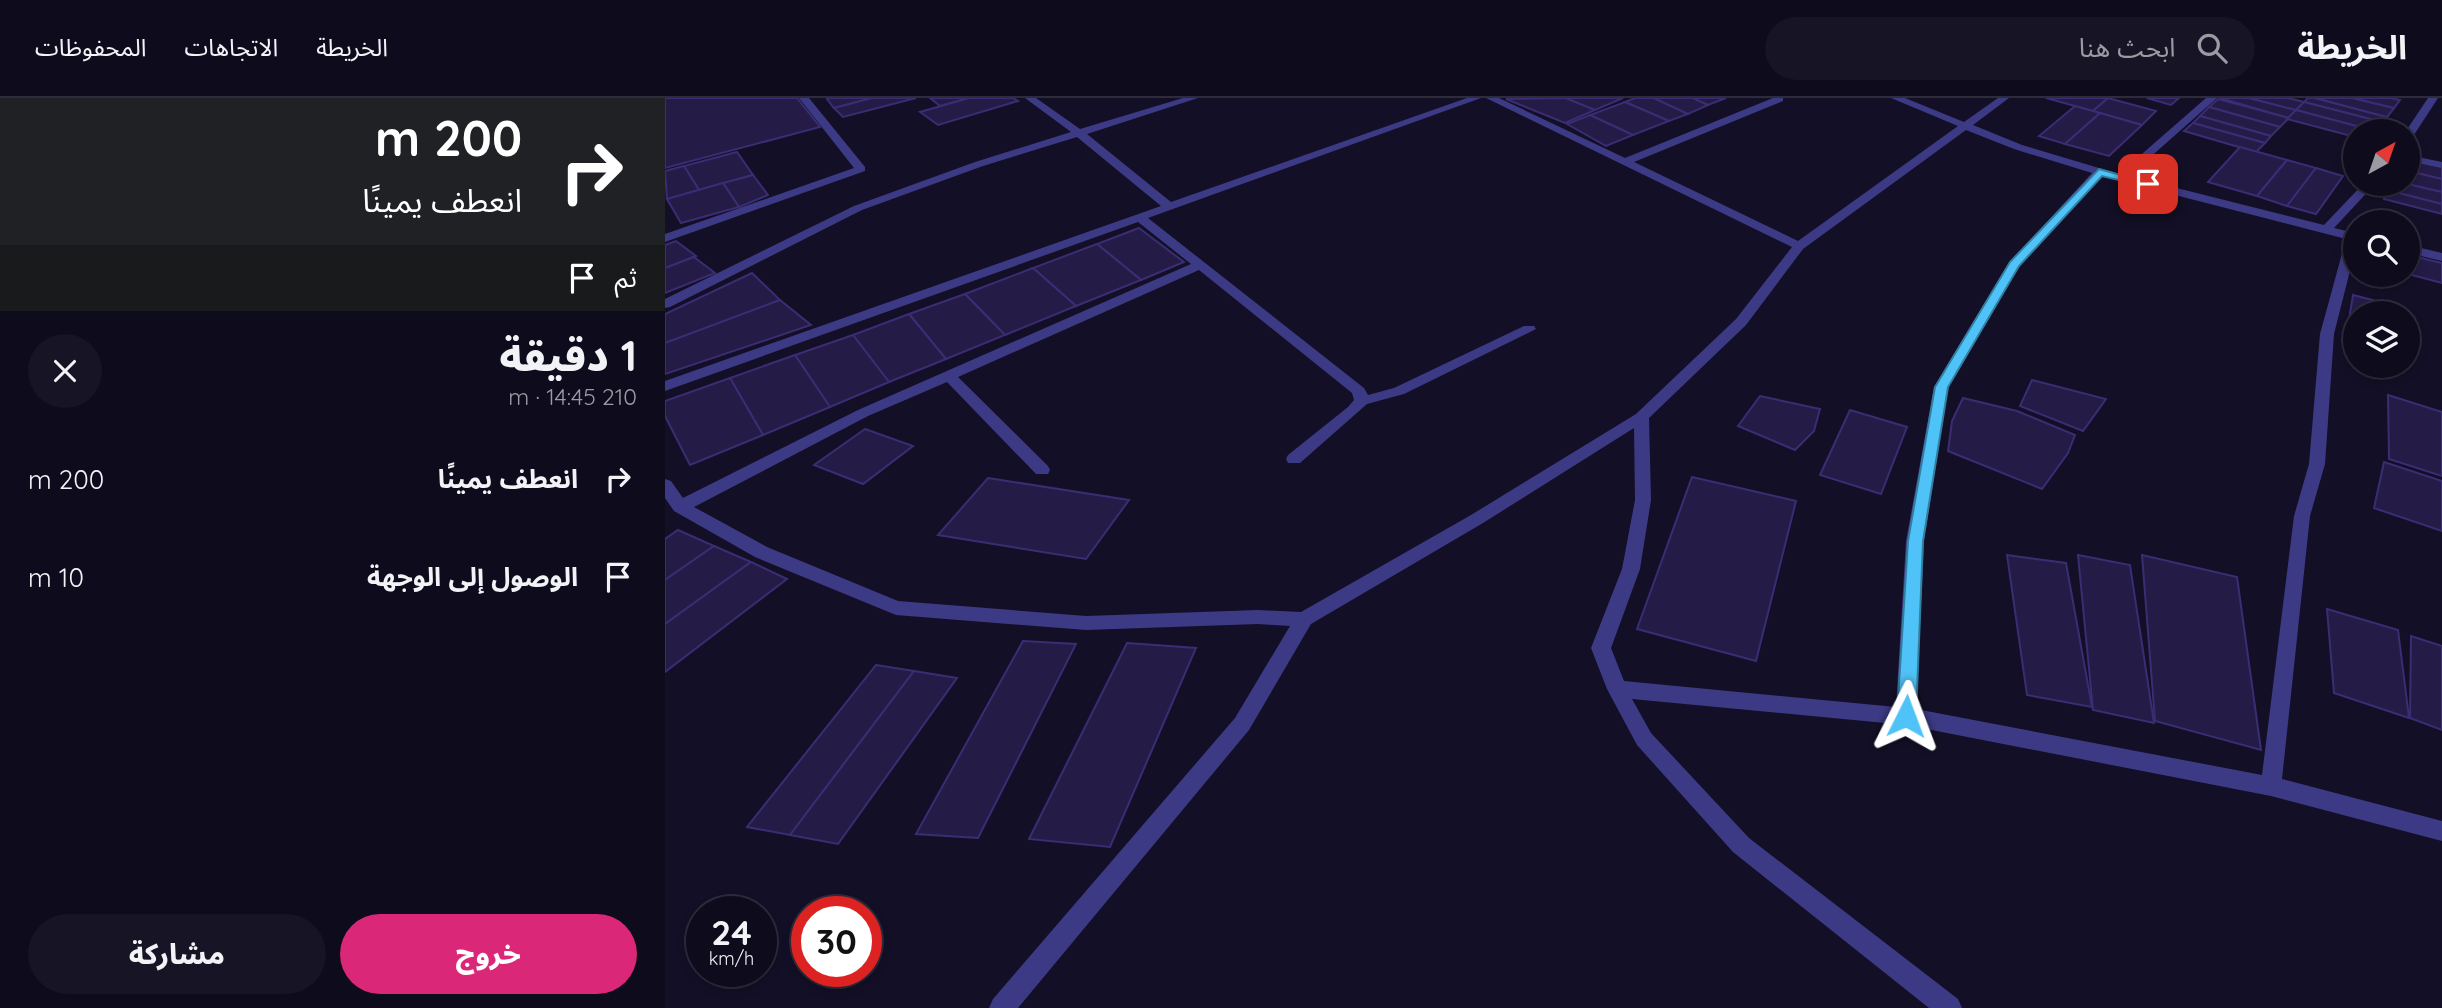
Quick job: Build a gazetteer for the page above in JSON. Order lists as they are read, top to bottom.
{
  "north": "top right",
  "page": {
    "header": "الخريطة",
    "search": "ابحث هنا",
    "nav": ["الخريطة", "الاتجاهات", "المحفوظات"],
    "turn": ["200 m", "انعطف يمينًا"],
    "then": "ثم",
    "heading": ["1 دقيقة", "210 m · 14:45"],
    "list": [
      {
        "name": "انعطف يمينًا",
        "value": "200 m"
      },
      {
        "name": "الوصول إلى الوجهة",
        "value": "10 m"
      }
    ],
    "speed": "24 km/h",
    "limit": "30",
    "buttons": ["خروج", "مشاركة"]
  }
}
